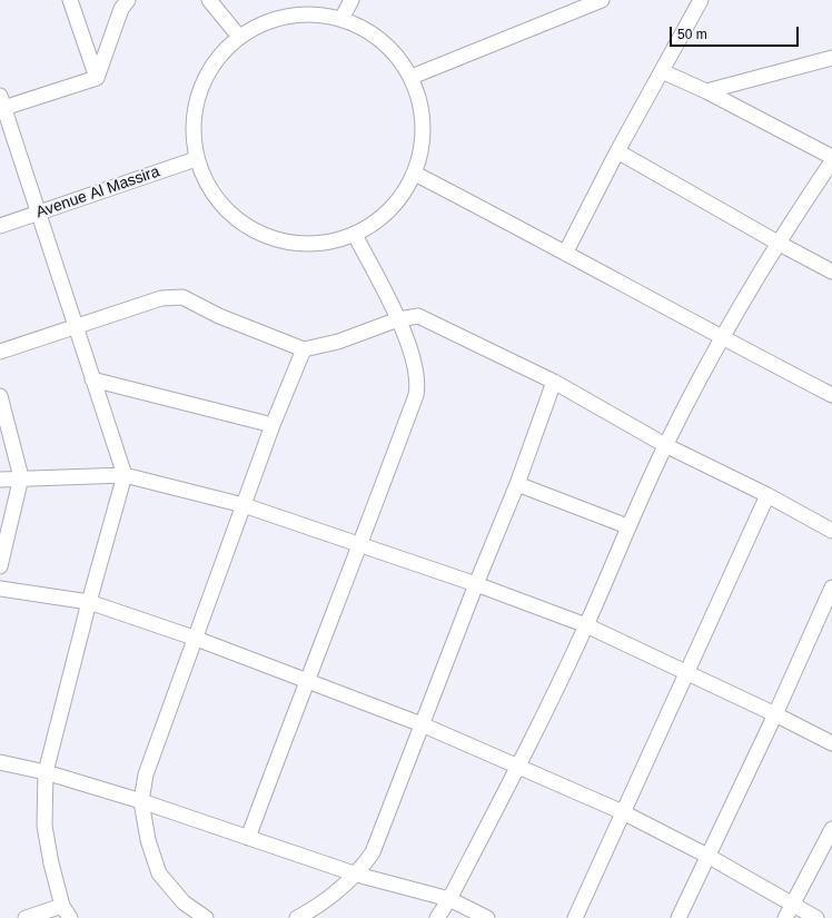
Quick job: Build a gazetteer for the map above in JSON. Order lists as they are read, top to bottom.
{
  "streets": {
    "street": ["Avenue Al Massira"]
  },
  "scale_bar": "50 m"
}
